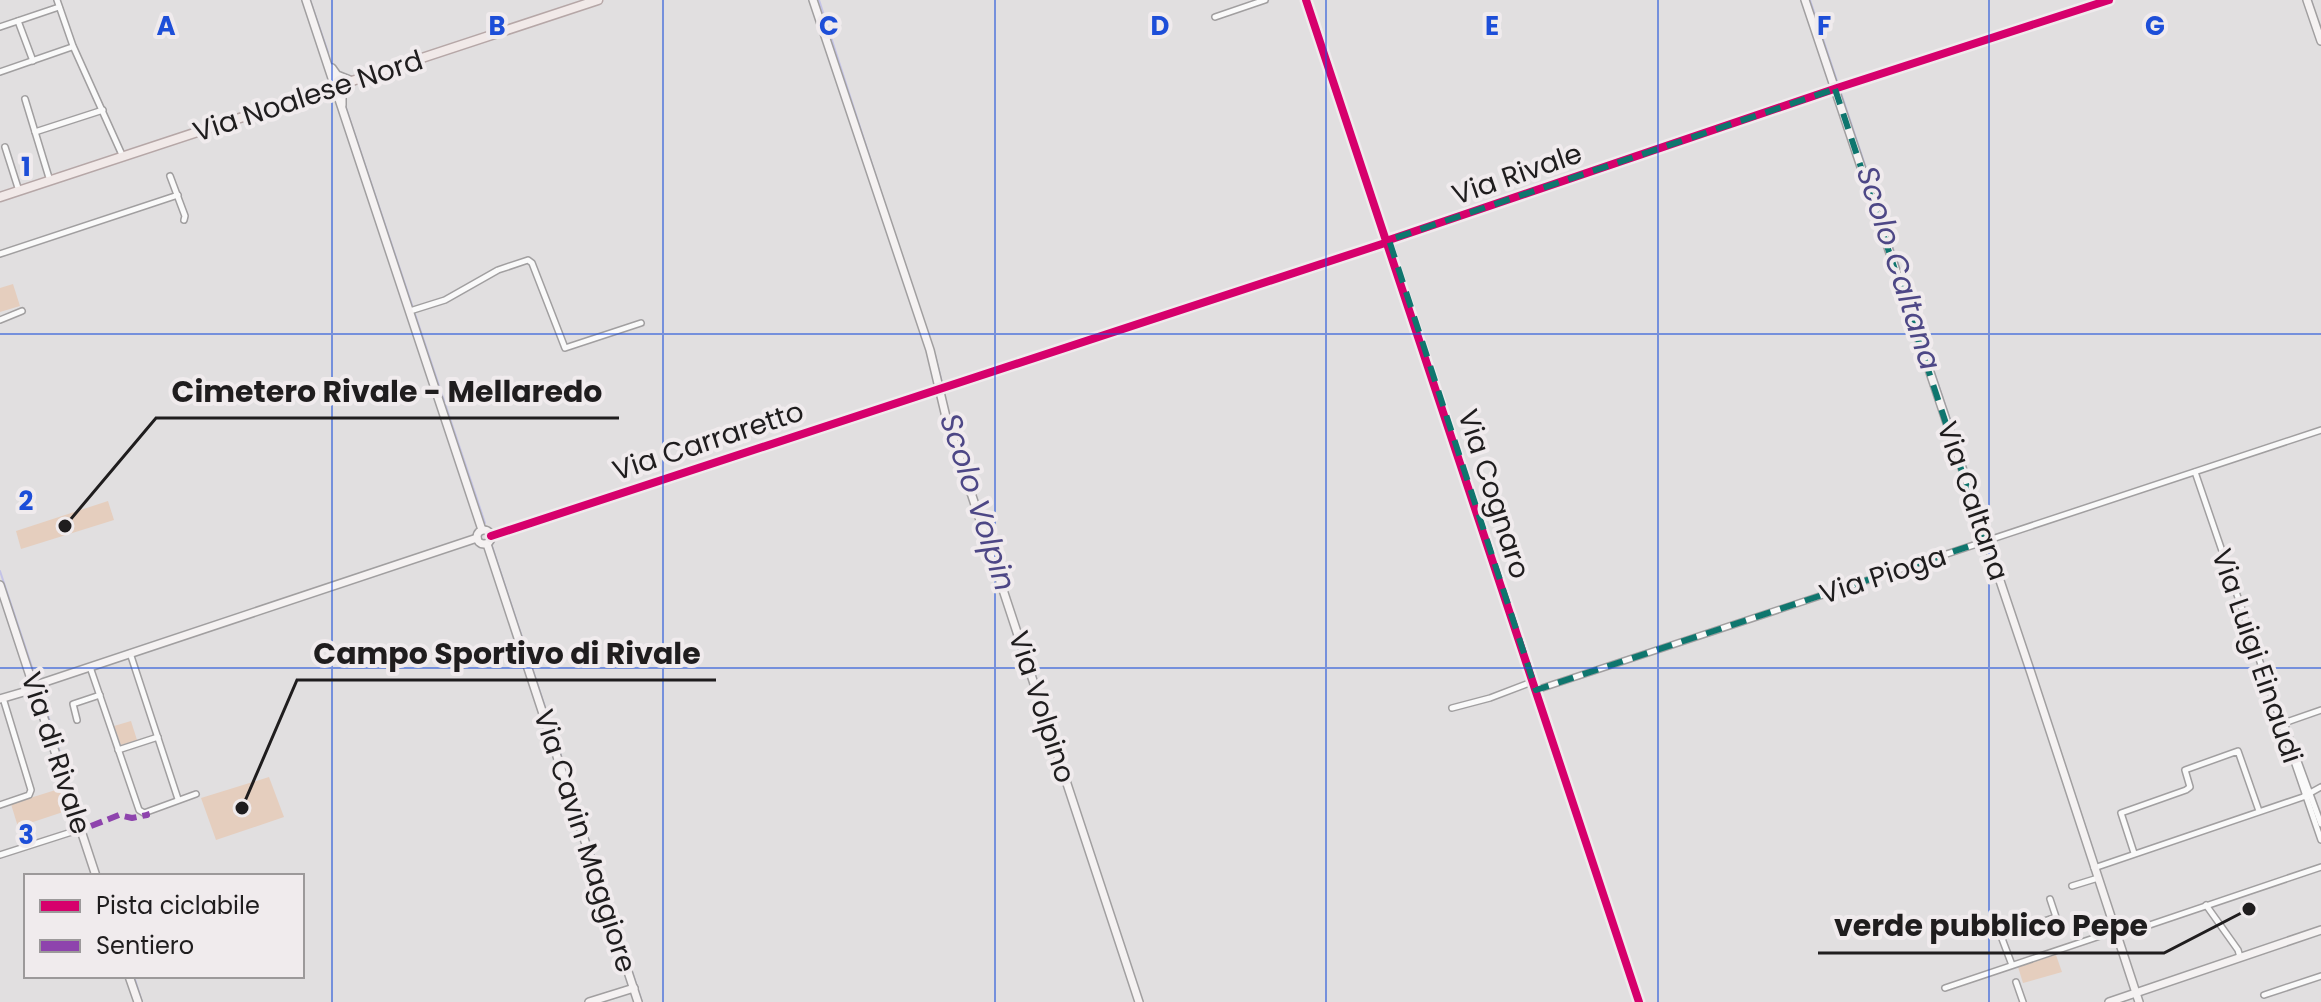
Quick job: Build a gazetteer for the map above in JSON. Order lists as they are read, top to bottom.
{
  "streets": {
    "main road": ["Via Noalese Nord"],
    "street": [
      "Via Rivale",
      "Via Carraretto",
      "Via Cognaro",
      "Via Caltana",
      "Via Pioga",
      "Via Luigi Einaudi",
      "Via Volpino",
      "Via di Rivale",
      "Via Cavin Maggiore"
    ]
  },
  "crossings": [
    ["Via Rivale", "Via Carraretto"],
    ["Via Rivale", "Via Cognaro"],
    ["Via Rivale", "Via Caltana"],
    ["Via Rivale", "Via Volpino"],
    ["Via Carraretto", "Via Volpino"],
    ["Via Carraretto", "Via Cavin Maggiore"],
    ["Via Cognaro", "Via Pioga"],
    ["Via Caltana", "Via Pioga"],
    ["Via Pioga", "Via Luigi Einaudi"]
  ],
  "water": ["Scolo Caltana", "Scolo Volpin"],
  "places": ["Cimetero Rivale - Mellaredo", "Campo Sportivo di Rivale", "verde pubblico Pepe"],
  "legend": ["Pista ciclabile", "Sentiero"],
  "grid": {
    "columns": [
      "A",
      "B",
      "C",
      "D",
      "E",
      "F",
      "G"
    ],
    "rows": ["1", "2", "3"]
  }
}
